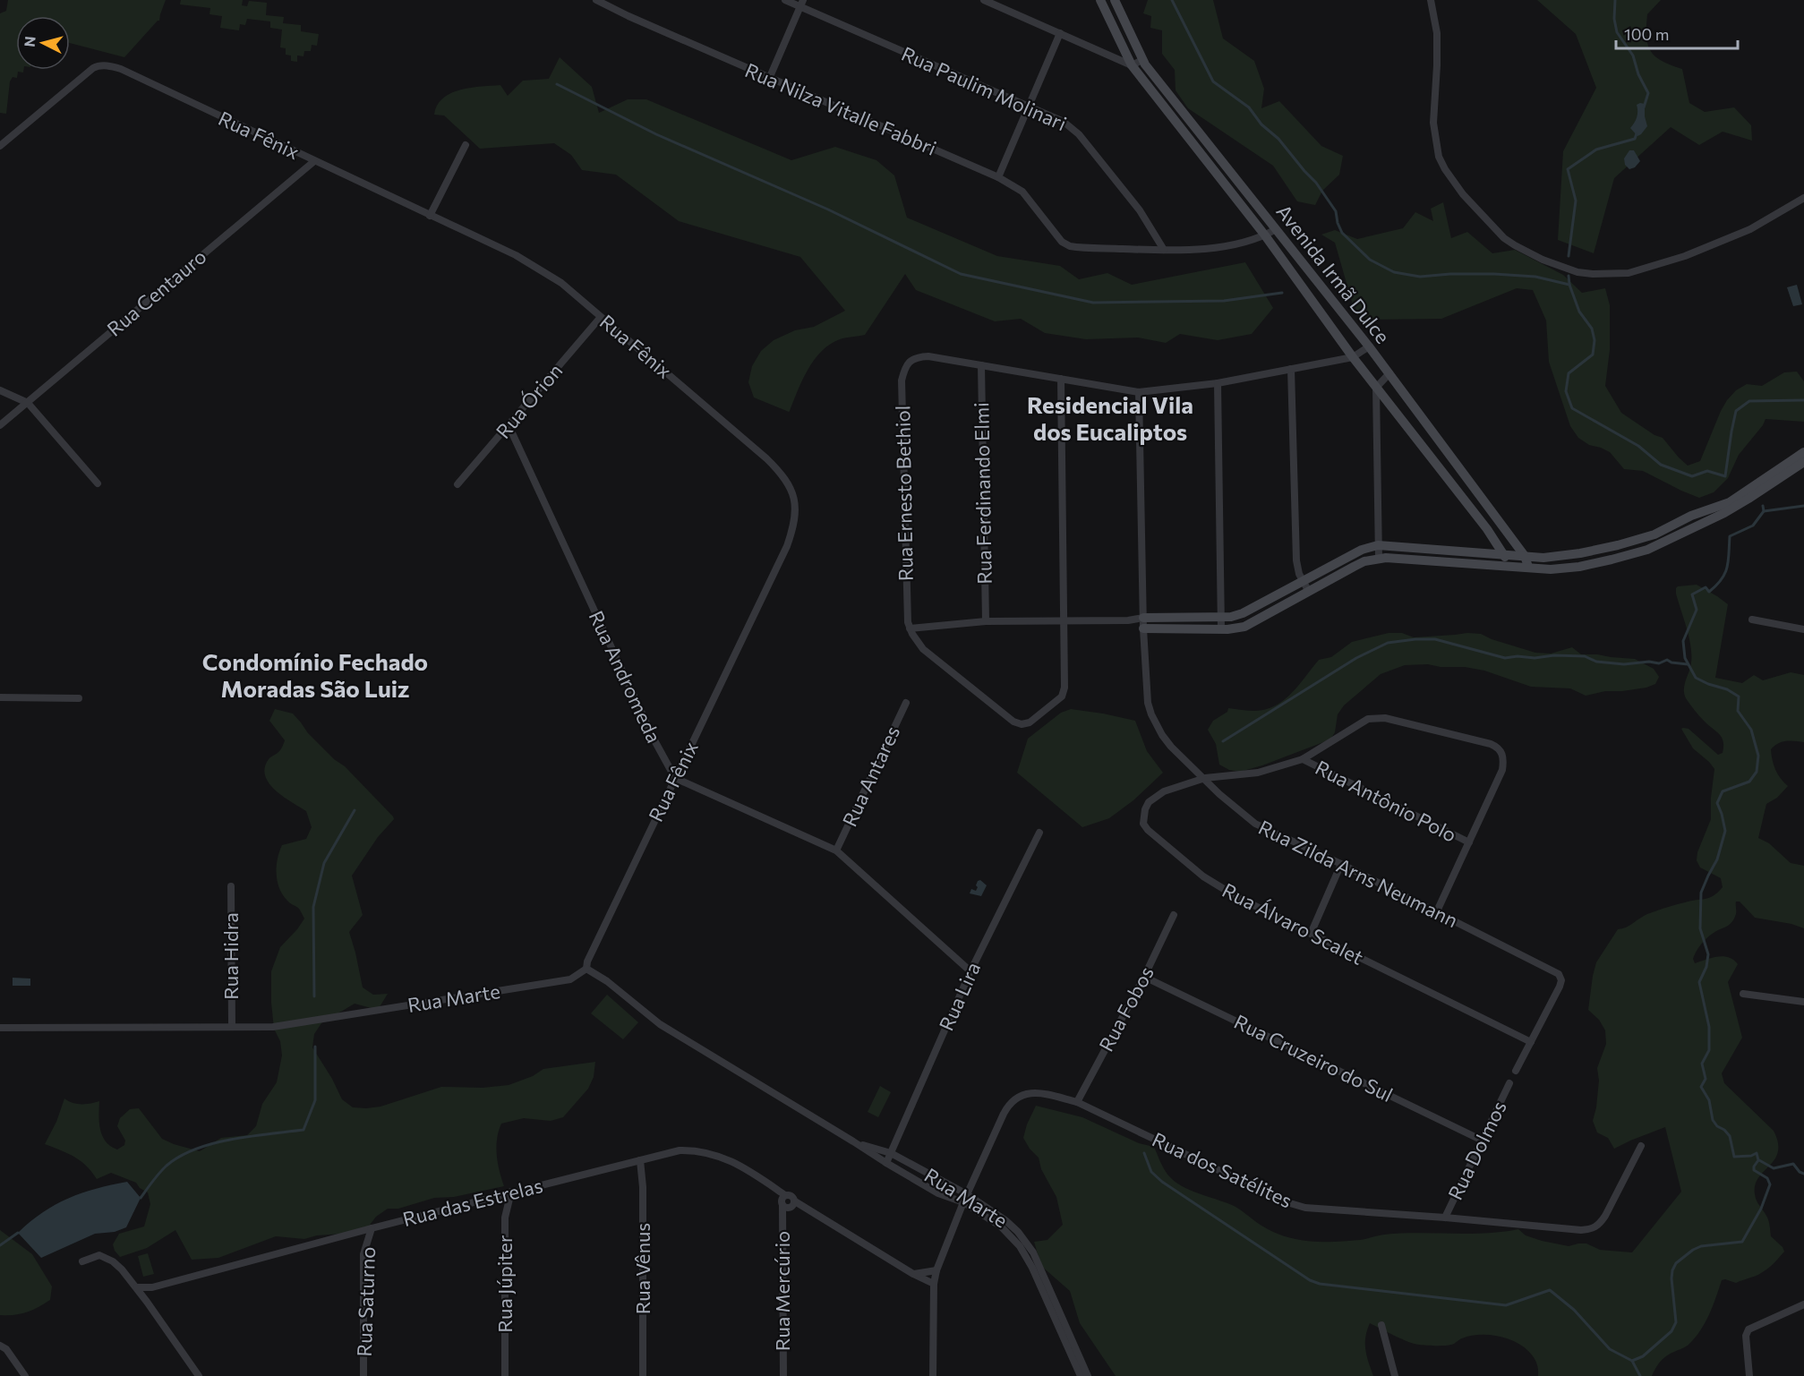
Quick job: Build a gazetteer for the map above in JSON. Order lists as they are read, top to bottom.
{
  "streets": {
    "street": [
      "Rua Paulim Molinari",
      "Rua Nilza Vitalle Fabbri",
      "Rua Fênix",
      "Avenida Irmã Dulce",
      "Rua Centauro",
      "Rua Órion",
      "Rua Ernesto Bethiol",
      "Rua Ferdinando Elmi",
      "Rua Andromeda",
      "Rua Antares",
      "Rua Antônio Polo",
      "Rua Zilda Arns Neumann",
      "Rua Álvaro Scalet",
      "Rua Hidra",
      "Rua Lira",
      "Rua Marte",
      "Rua Fobos",
      "Rua Cruzeiro do Sul",
      "Rua Dolmos",
      "Rua dos Satélites",
      "Rua das Estrelas",
      "Rua Vênus",
      "Rua Júpiter",
      "Rua Mercúrio",
      "Rua Saturno"
    ]
  },
  "crossings": [
    ["Rua Paulim Molinari", "Rua Nilza Vitalle Fabbri"],
    ["Rua Fênix", "Rua Centauro"],
    ["Rua Fênix", "Rua Órion"],
    ["Rua Fênix", "Rua Andromeda"],
    ["Rua Fênix", "Rua Marte"],
    ["Rua Órion", "Rua Andromeda"],
    ["Rua Ernesto Bethiol", "Rua Ferdinando Elmi"],
    ["Rua Zilda Arns Neumann", "Rua Álvaro Scalet"],
    ["Rua Hidra", "Rua Marte"],
    ["Rua Lira", "Rua Marte"],
    ["Rua Marte", "Rua dos Satélites"],
    ["Rua Fobos", "Rua Cruzeiro do Sul"],
    ["Rua Fobos", "Rua dos Satélites"],
    ["Rua Cruzeiro do Sul", "Rua Dolmos"],
    ["Rua Dolmos", "Rua dos Satélites"],
    ["Rua das Estrelas", "Rua Vênus"],
    ["Rua das Estrelas", "Rua Júpiter"],
    ["Rua das Estrelas", "Rua Mercúrio"],
    ["Rua das Estrelas", "Rua Saturno"]
  ],
  "districts": ["Residencial Vila dos Eucaliptos", "Condomínio Fechado Moradas São Luiz"],
  "scale_bar": "100 m",
  "north": "left"
}
